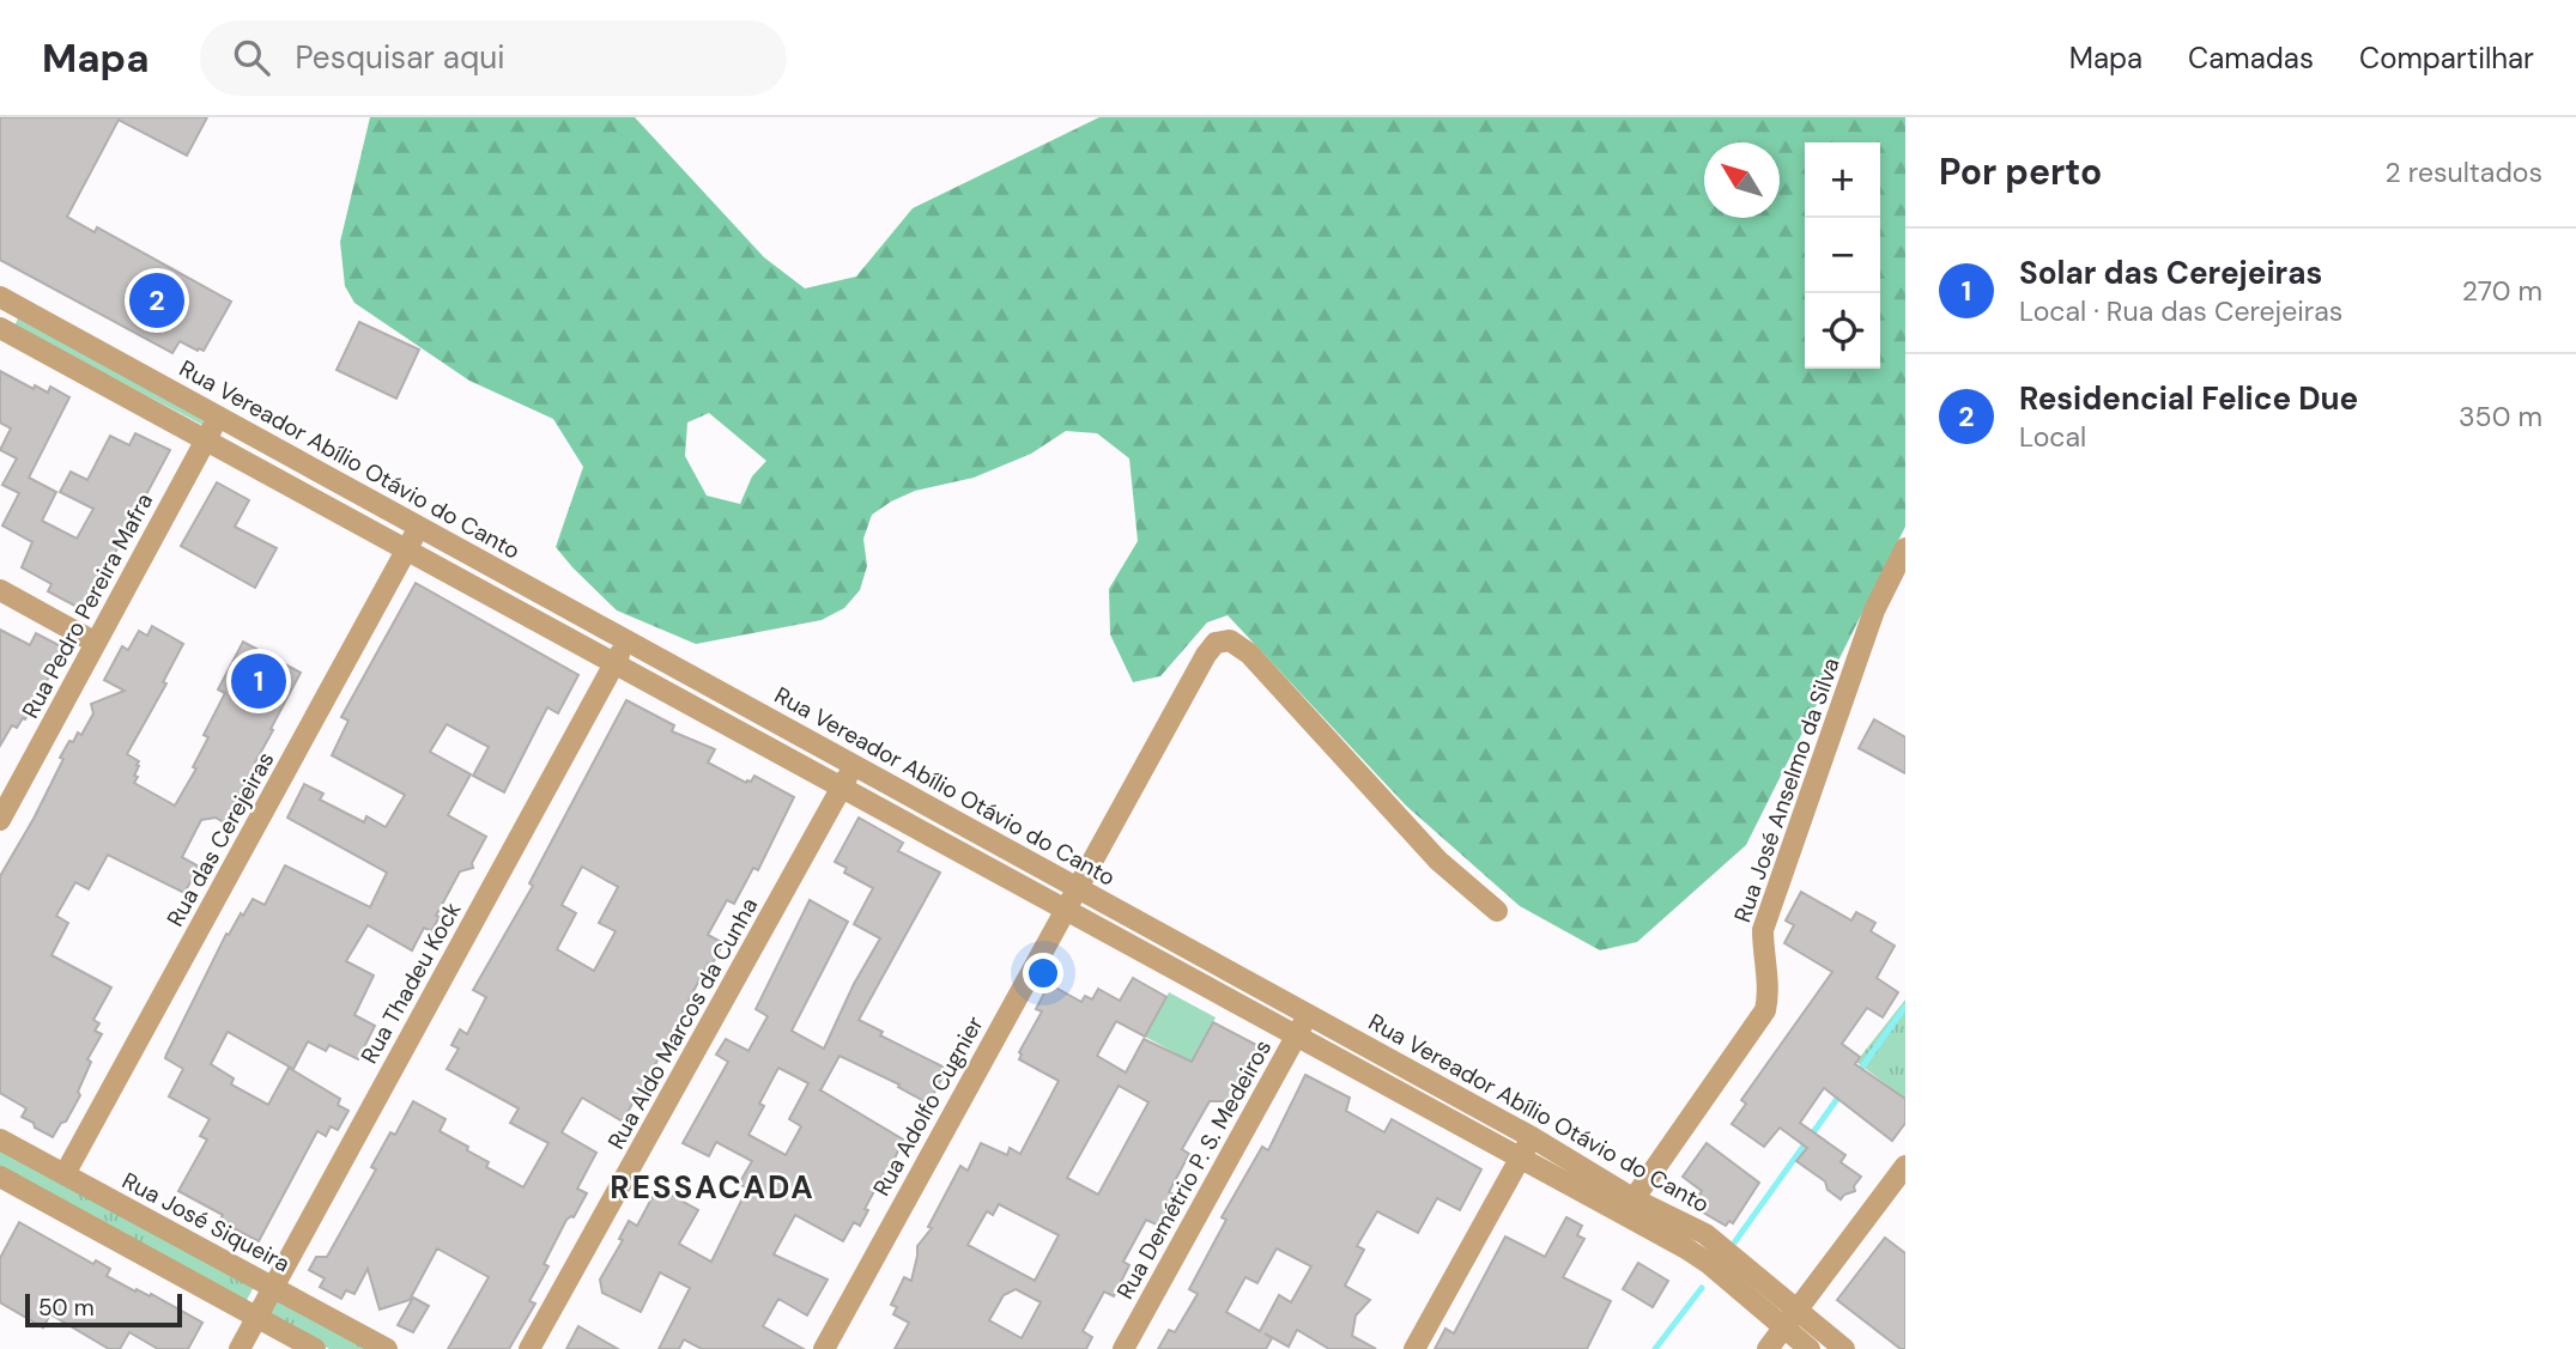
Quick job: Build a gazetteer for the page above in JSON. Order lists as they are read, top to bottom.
{
  "streets": {
    "street": [
      "Rua Vereador Abílio Otávio do Canto",
      "Rua Pedro Pereira Mafra",
      "Rua José Anselmo da Silva",
      "Rua das Cerejeiras",
      "Rua Thadeu Kock",
      "Rua Aldo Marcos da Cunha",
      "Rua Adolfo Cugnier",
      "Rua Demétrio P. S. Medeiros",
      "Rua José Siqueira"
    ]
  },
  "crossings": [
    ["Rua Vereador Abílio Otávio do Canto", "Rua Pedro Pereira Mafra"],
    ["Rua Vereador Abílio Otávio do Canto", "Rua José Anselmo da Silva"],
    ["Rua Vereador Abílio Otávio do Canto", "Rua das Cerejeiras"],
    ["Rua Vereador Abílio Otávio do Canto", "Rua Thadeu Kock"],
    ["Rua Vereador Abílio Otávio do Canto", "Rua Aldo Marcos da Cunha"],
    ["Rua Vereador Abílio Otávio do Canto", "Rua Adolfo Cugnier"],
    ["Rua Vereador Abílio Otávio do Canto", "Rua Demétrio P. S. Medeiros"],
    ["Rua das Cerejeiras", "Rua José Siqueira"],
    ["Rua Thadeu Kock", "Rua José Siqueira"]
  ],
  "districts": ["RESSACADA"],
  "scale_bar": "50 m",
  "north": "top left",
  "page": {
    "header": "Mapa",
    "search": "Pesquisar aqui",
    "nav": ["Mapa", "Camadas", "Compartilhar"],
    "heading": ["Por perto", "2 resultados"],
    "map_buttons": ["+", "−"],
    "list": [
      {
        "mark": "1",
        "name": "Solar das Cerejeiras",
        "note": "Local · Rua das Cerejeiras",
        "value": "270 m"
      },
      {
        "mark": "2",
        "name": "Residencial Felice Due",
        "note": "Local",
        "value": "350 m"
      }
    ],
    "pins": ["2", "1"],
    "scale": "50 m"
  }
}
